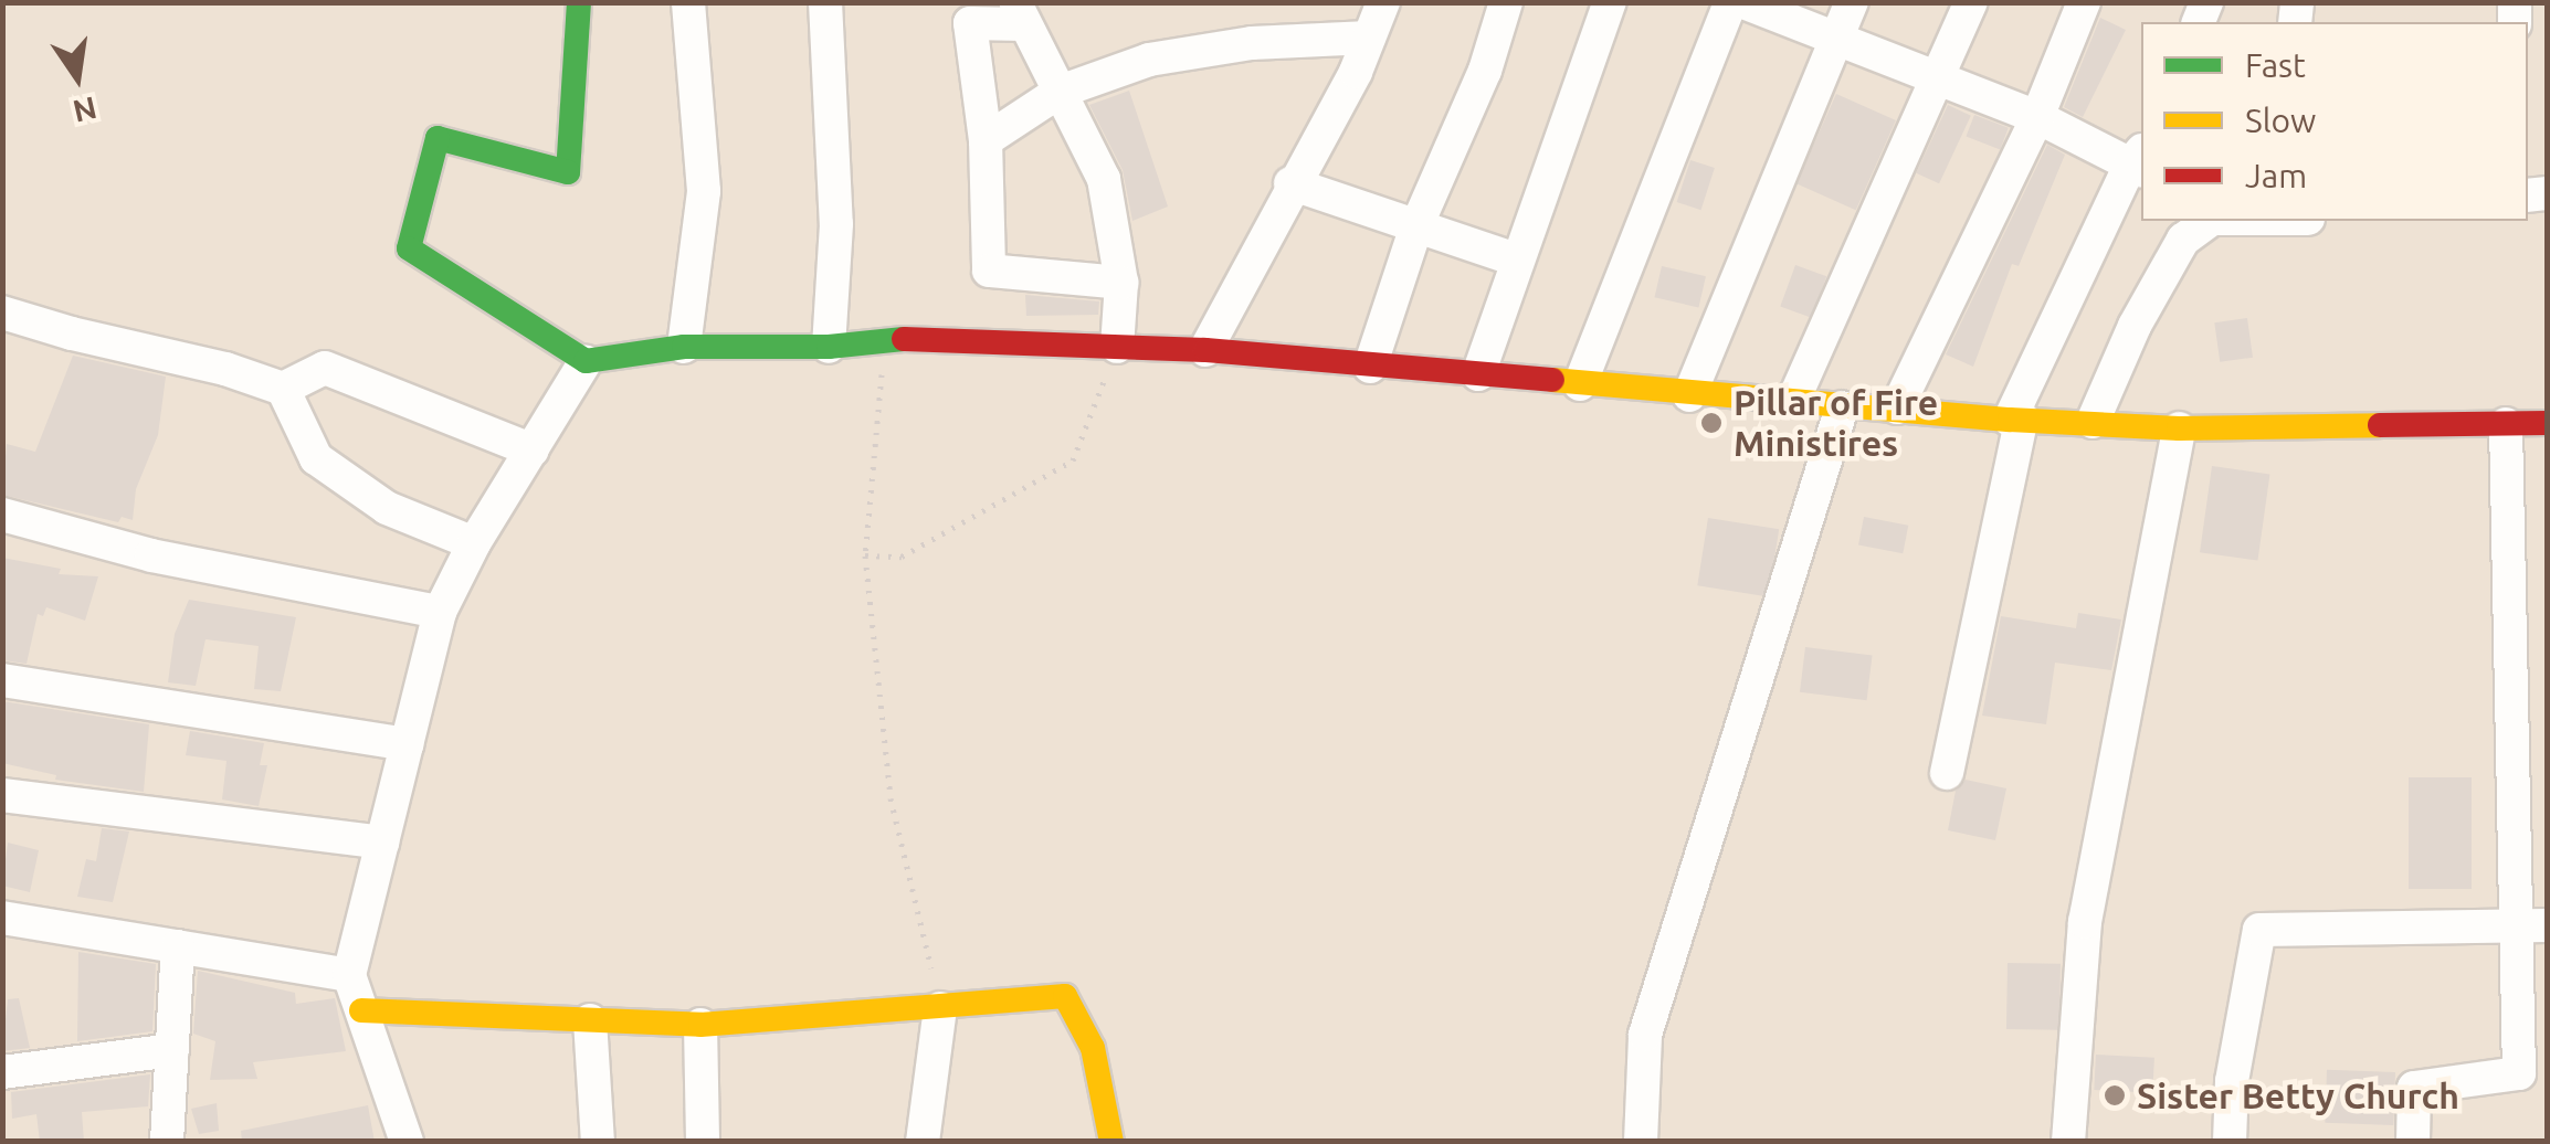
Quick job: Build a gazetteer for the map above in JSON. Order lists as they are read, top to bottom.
{
  "places": ["Pillar of Fire Ministires", "Sister Betty Church"],
  "legend": ["Fast", "Slow", "Jam"],
  "north": "bottom"
}
